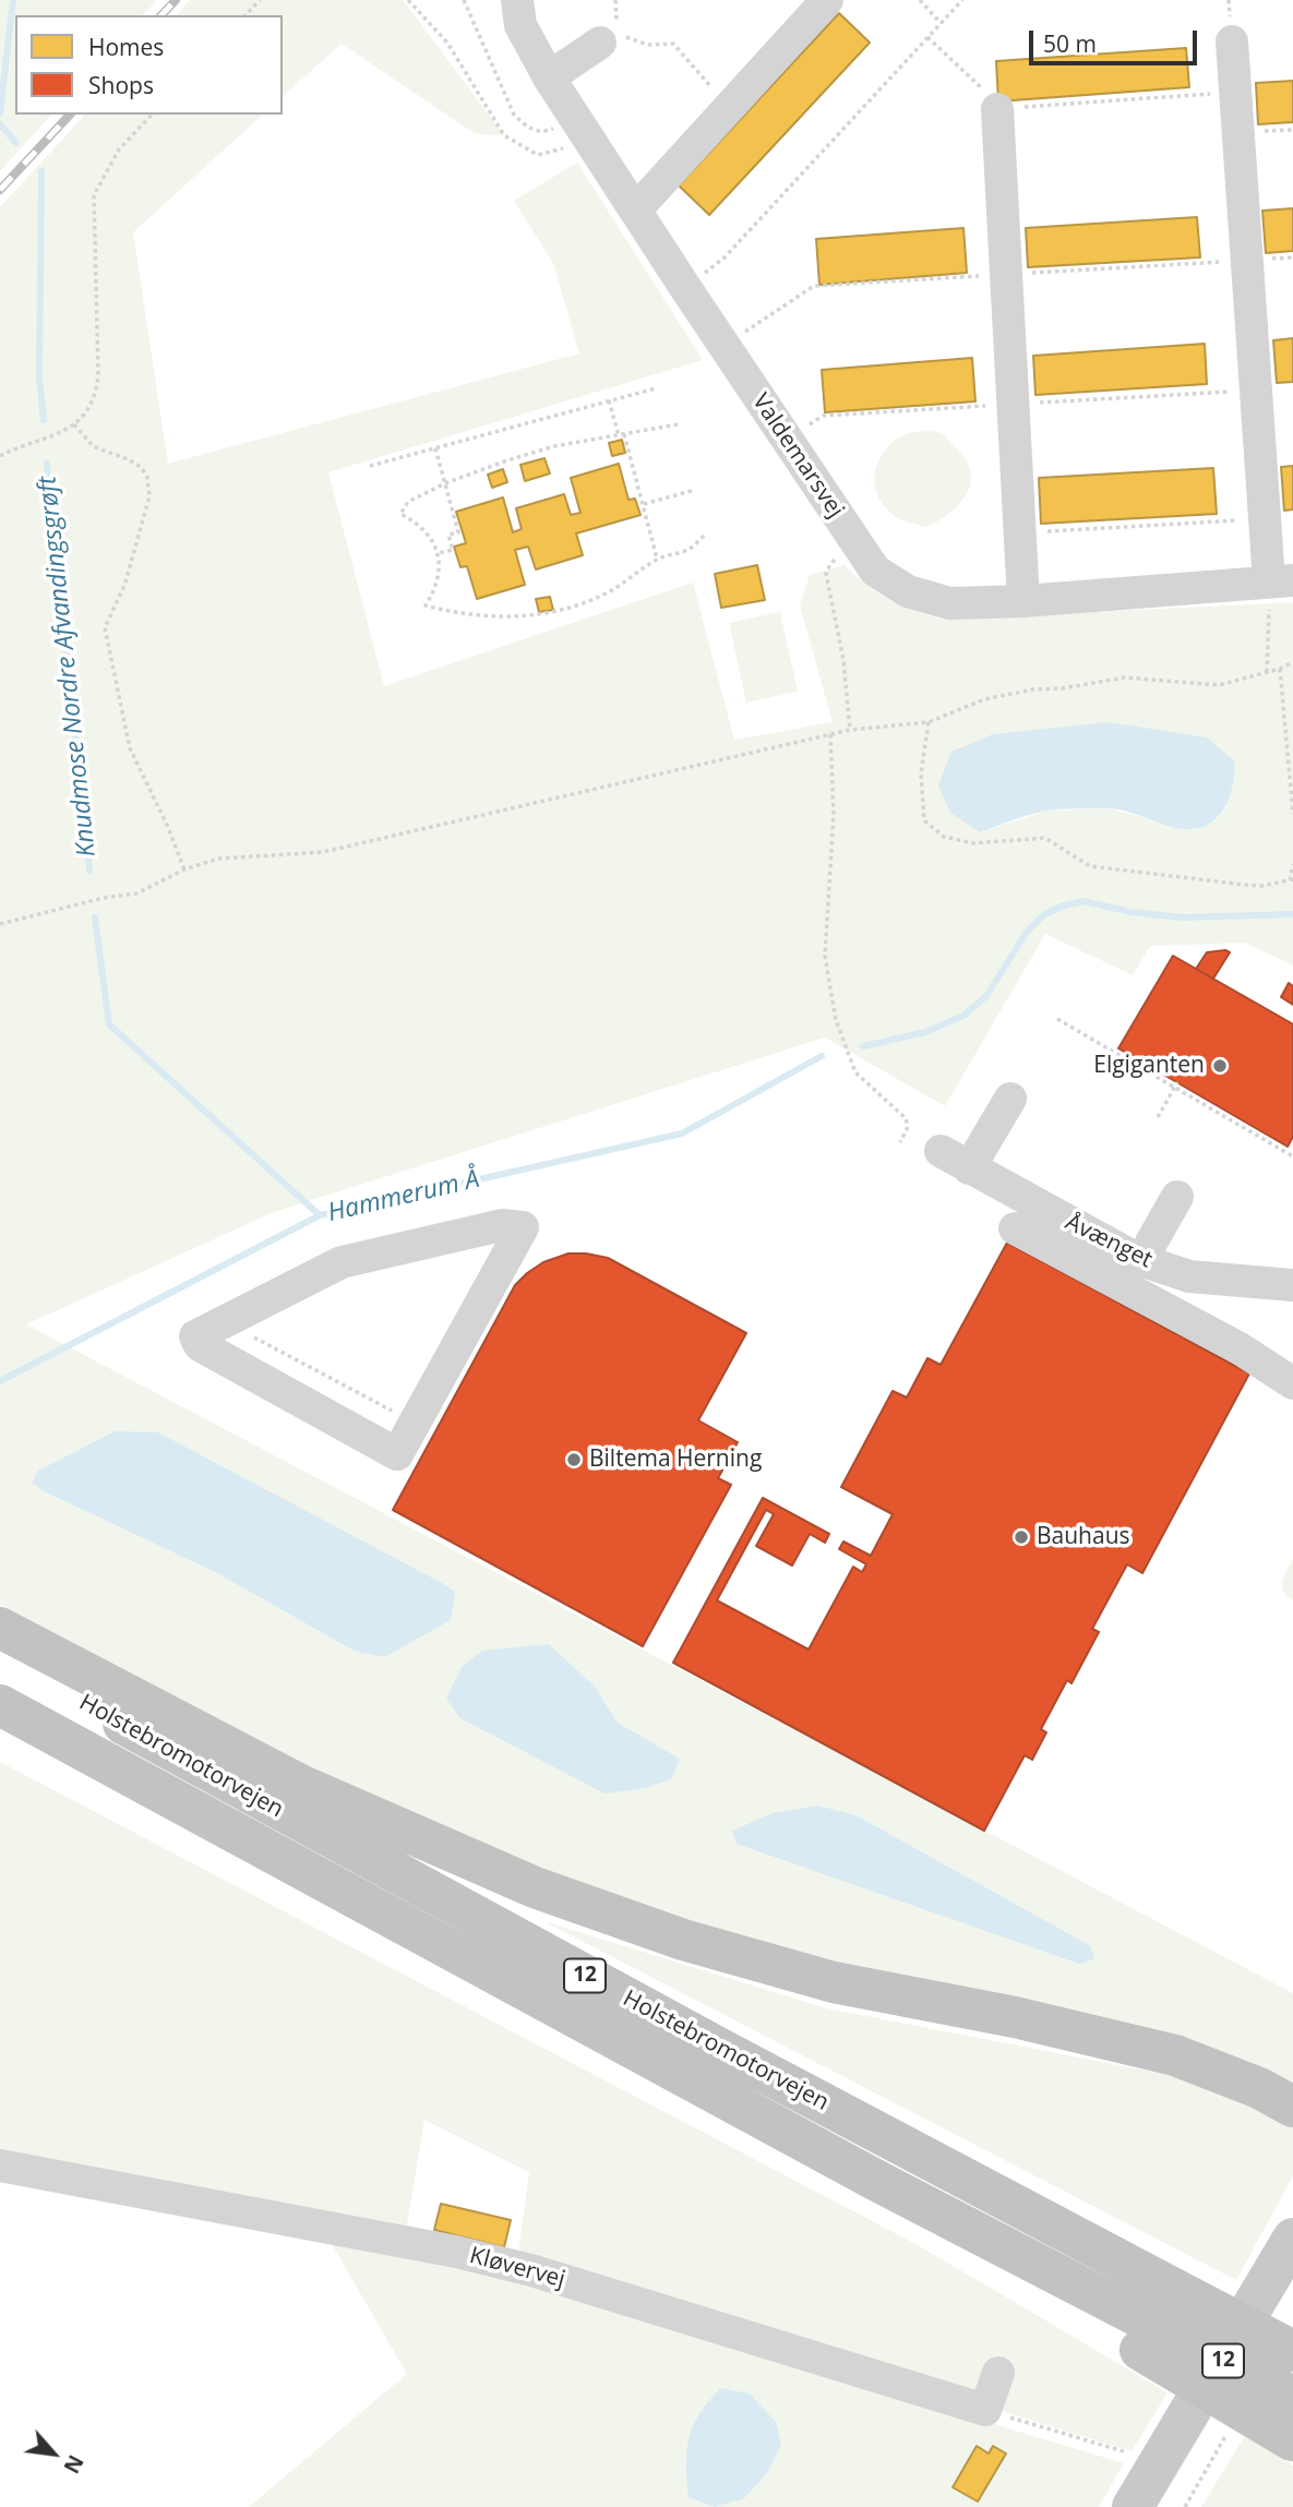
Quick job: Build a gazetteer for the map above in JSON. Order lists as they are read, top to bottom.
{
  "streets": {
    "highway": ["Holstebromotorvejen", "12"],
    "street": ["Valdemarsvej", "Åvænget", "Kløvervej"]
  },
  "crossings": [
    ["Holstebromotorvejen", "12"]
  ],
  "water": ["Knudmose Nordre Afvandingsgrøft", "Hammerum Å"],
  "places": ["Elgiganten", "Biltema Herning", "Bauhaus"],
  "legend": ["Homes", "Shops"],
  "scale_bar": "50 m",
  "north": "bottom right"
}
